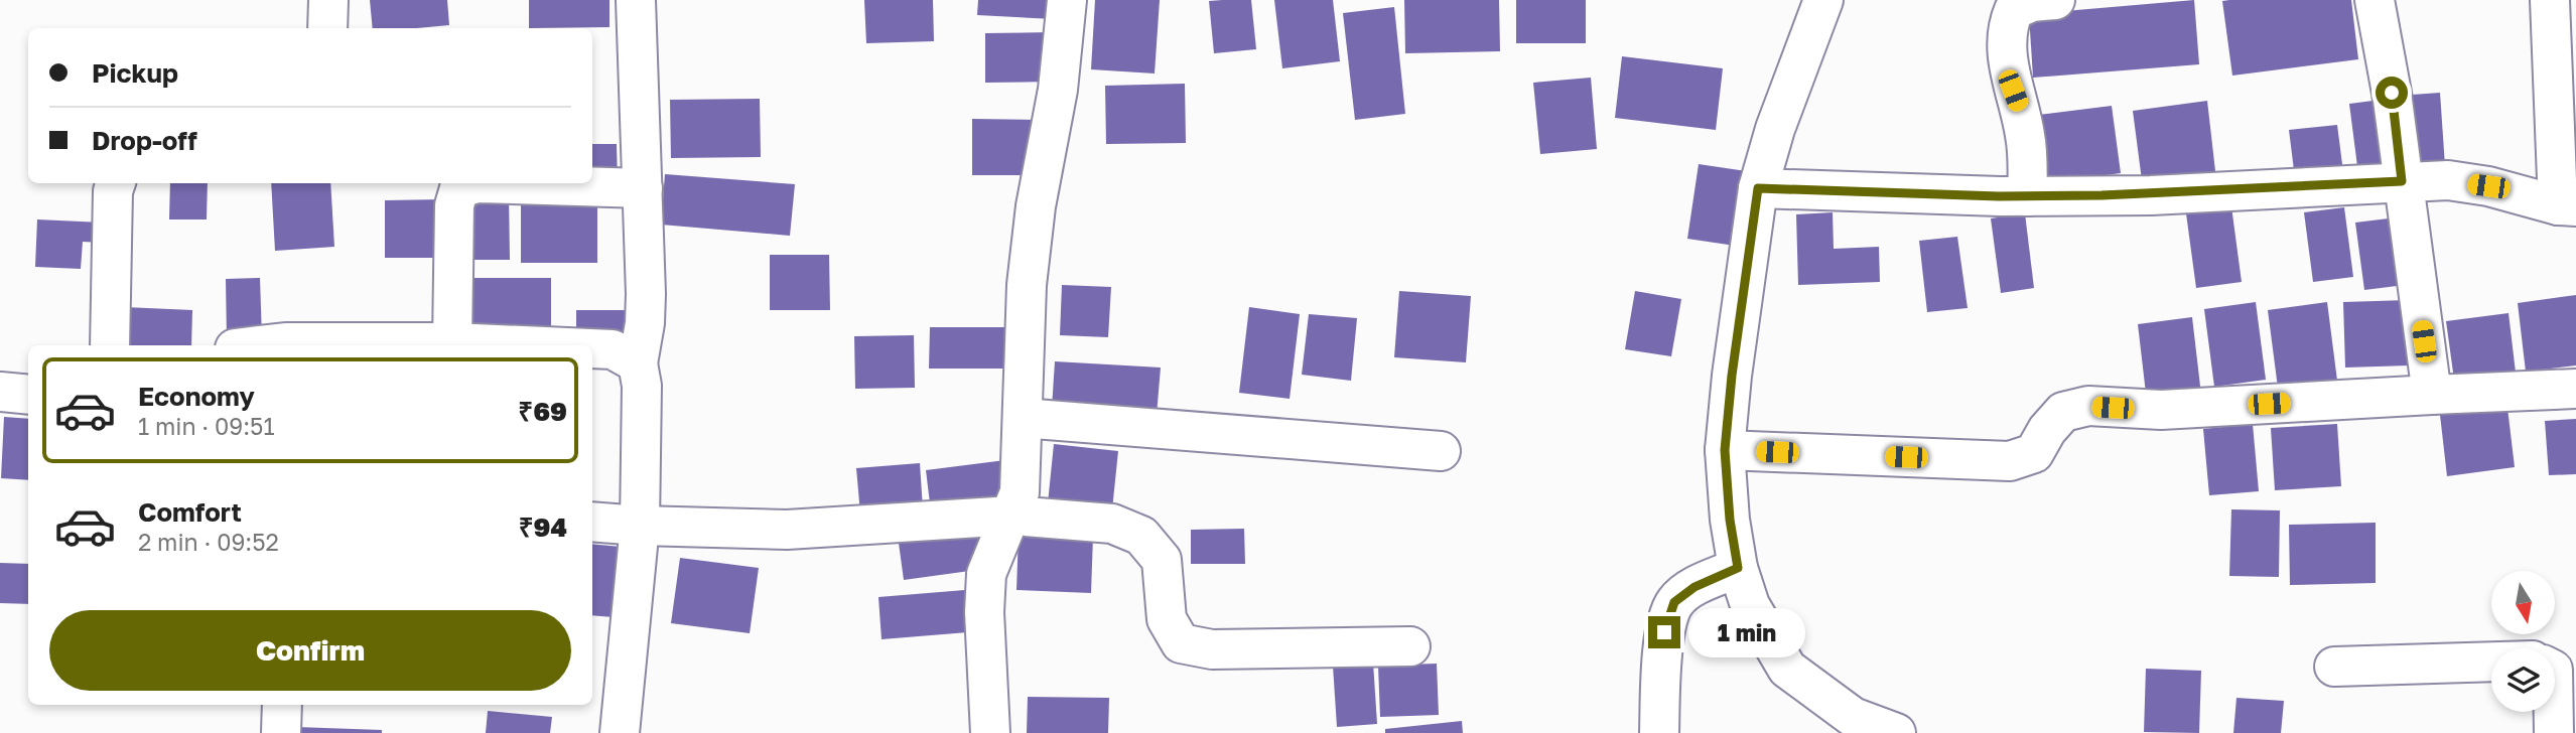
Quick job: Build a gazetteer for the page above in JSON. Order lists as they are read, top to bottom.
{
  "north": "bottom",
  "page": {
    "banner": ["Pickup", "Drop-off"],
    "list": [
      {
        "name": "Economy",
        "note": "1 min · 09:51",
        "value": "₹69"
      },
      {
        "name": "Comfort",
        "note": "2 min · 09:52",
        "value": "₹94"
      }
    ],
    "buttons": "Confirm",
    "bubble": "1 min"
  }
}
